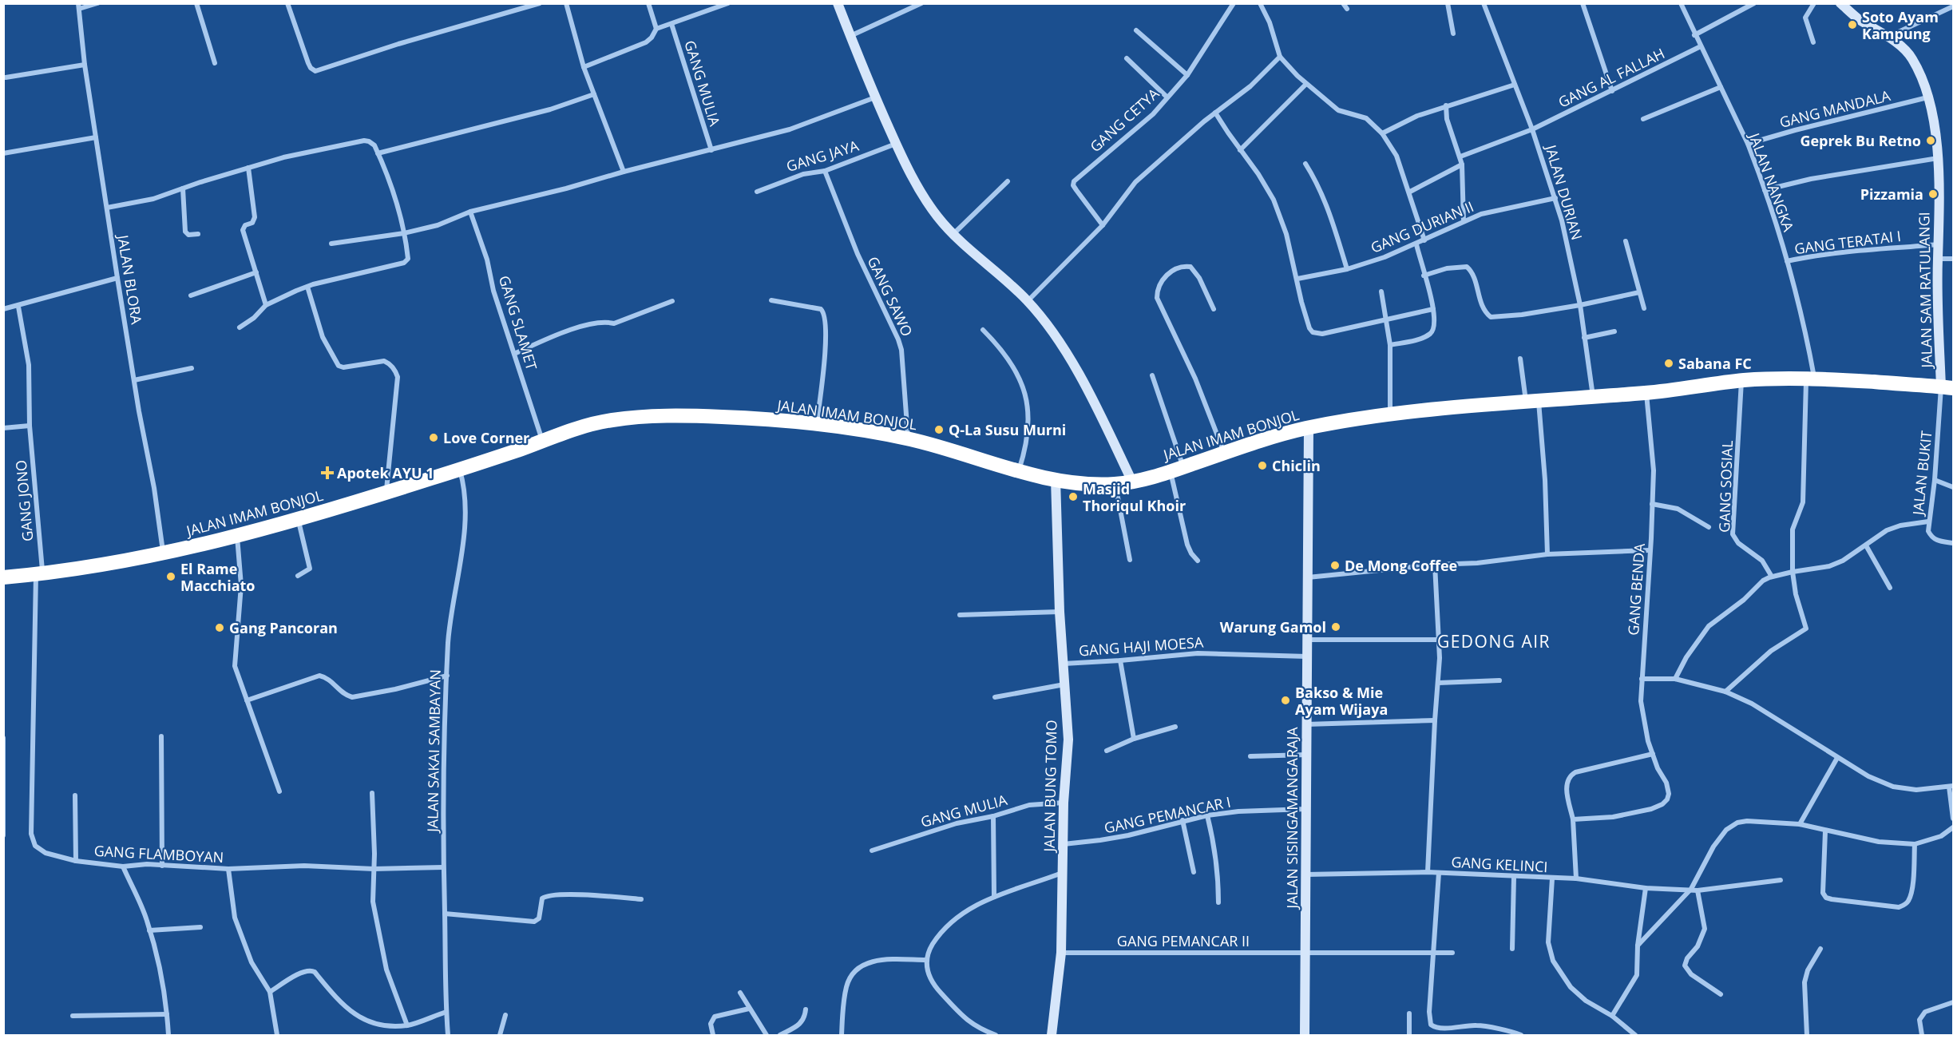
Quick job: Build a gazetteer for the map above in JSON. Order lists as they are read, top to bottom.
{
  "streets": {
    "highway": ["JALAN IMAM BONJOL"],
    "street": [
      "GANG AL FALLAH",
      "GANG MULIA",
      "GANG MANDALA",
      "GANG CETYA",
      "GANG JAYA",
      "JALAN NANGKA",
      "JALAN DURIAN",
      "GANG DURIAN II",
      "GANG TERATAI I",
      "JALAN BLORA",
      "JALAN SAM RATULANGI",
      "GANG SAWO",
      "GANG SLAMET",
      "JALAN BUKIT",
      "GANG SOSIAL",
      "GANG JONO",
      "GANG BENDA",
      "GANG HAJI MOESA",
      "JALAN SAKAI SAMBAYAN",
      "JALAN BUNG TOMO",
      "GANG PEMANCAR I",
      "JALAN SISINGAMANGARAJA",
      "GANG FLAMBOYAN",
      "GANG KELINCI",
      "GANG PEMANCAR II"
    ]
  },
  "crossings": [
    ["GANG AL FALLAH", "JALAN NANGKA"],
    ["GANG AL FALLAH", "JALAN DURIAN"],
    ["GANG MULIA", "JALAN BUNG TOMO"],
    ["GANG MANDALA", "JALAN NANGKA"],
    ["GANG MANDALA", "JALAN SAM RATULANGI"],
    ["GANG JAYA", "GANG SAWO"],
    ["JALAN NANGKA", "GANG TERATAI I"],
    ["JALAN NANGKA", "JALAN IMAM BONJOL"],
    ["JALAN DURIAN", "GANG DURIAN II"],
    ["JALAN DURIAN", "JALAN IMAM BONJOL"],
    ["GANG TERATAI I", "JALAN SAM RATULANGI"],
    ["JALAN BLORA", "JALAN IMAM BONJOL"],
    ["JALAN SAM RATULANGI", "JALAN IMAM BONJOL"],
    ["JALAN SAM RATULANGI", "JALAN BUKIT"],
    ["GANG SAWO", "JALAN IMAM BONJOL"],
    ["GANG SLAMET", "JALAN IMAM BONJOL"],
    ["JALAN IMAM BONJOL", "JALAN BUKIT"],
    ["JALAN IMAM BONJOL", "GANG SOSIAL"],
    ["JALAN IMAM BONJOL", "GANG JONO"],
    ["JALAN IMAM BONJOL", "GANG BENDA"],
    ["JALAN IMAM BONJOL", "JALAN SAKAI SAMBAYAN"],
    ["JALAN IMAM BONJOL", "JALAN BUNG TOMO"],
    ["JALAN IMAM BONJOL", "JALAN SISINGAMANGARAJA"],
    ["JALAN IMAM BONJOL", "GANG FLAMBOYAN"],
    ["GANG JONO", "GANG FLAMBOYAN"],
    ["GANG HAJI MOESA", "JALAN BUNG TOMO"],
    ["GANG HAJI MOESA", "JALAN SISINGAMANGARAJA"],
    ["JALAN SAKAI SAMBAYAN", "GANG FLAMBOYAN"],
    ["JALAN BUNG TOMO", "GANG PEMANCAR I"],
    ["JALAN BUNG TOMO", "GANG PEMANCAR II"],
    ["GANG PEMANCAR I", "JALAN SISINGAMANGARAJA"],
    ["JALAN SISINGAMANGARAJA", "GANG KELINCI"],
    ["JALAN SISINGAMANGARAJA", "GANG PEMANCAR II"]
  ],
  "districts": ["GEDONG AIR"],
  "places": {
    "other": [
      "Soto Ayam Kampung",
      "Geprek Bu Retno",
      "Pizzamia",
      "Sabana FC",
      "Q-La Susu Murni",
      "Love Corner",
      "Chiclin",
      "Masjid Thoriqul Khoir",
      "De Mong Coffee",
      "El Rame Macchiato",
      "Warung Gamol",
      "Gang Pancoran",
      "Bakso & Mie Ayam Wijaya"
    ],
    "health": ["Apotek AYU 1"]
  }
}
